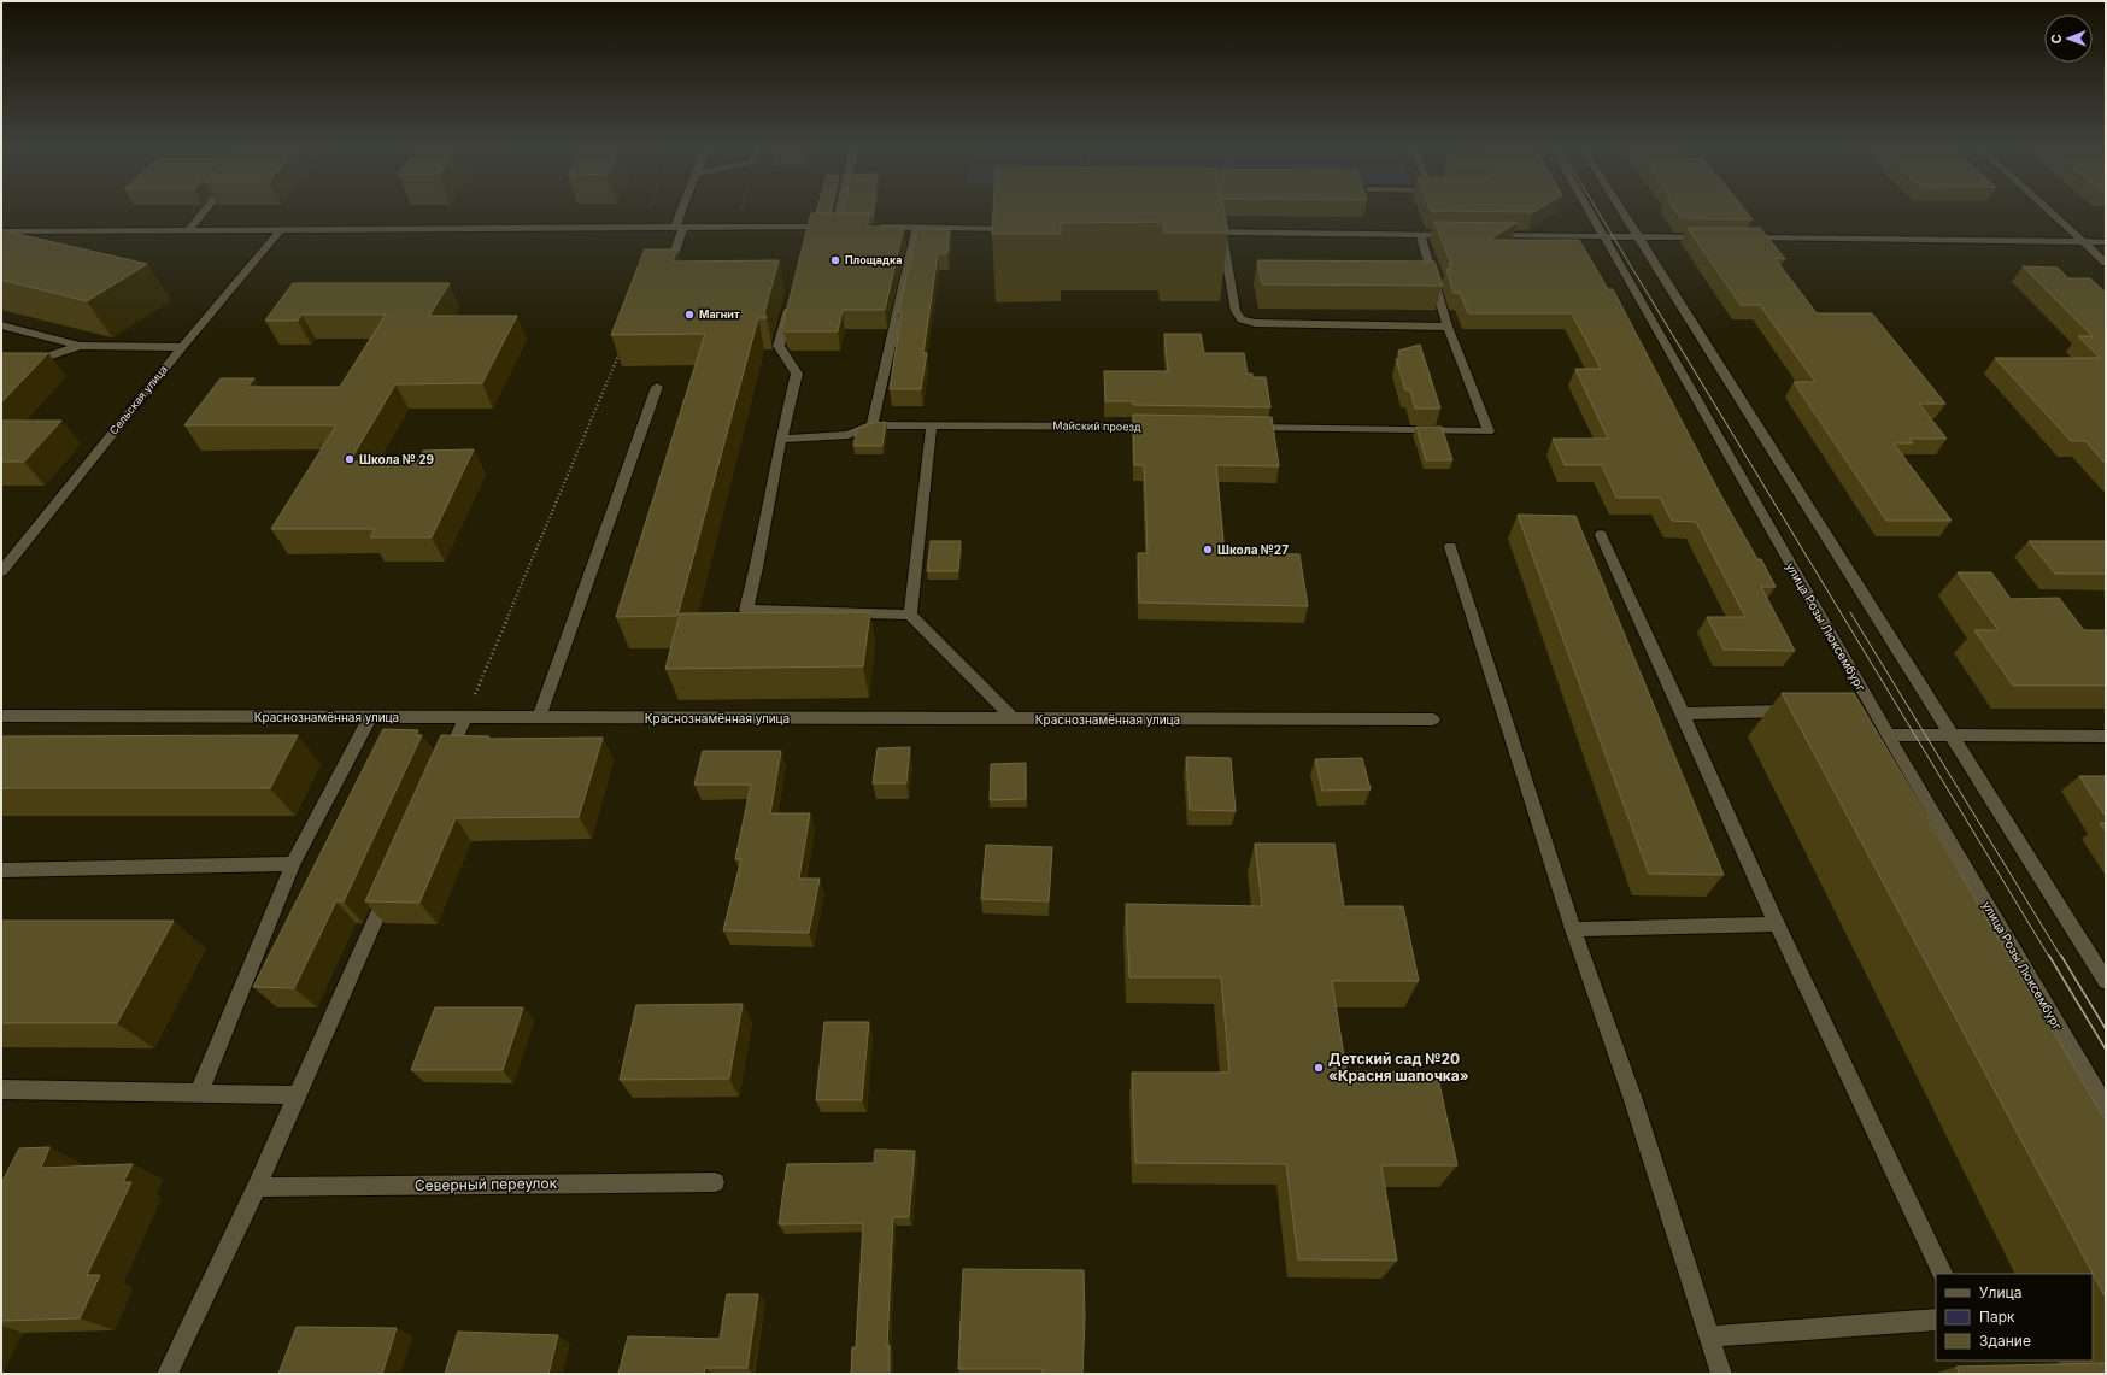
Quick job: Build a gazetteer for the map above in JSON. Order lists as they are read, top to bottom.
{
  "streets": {
    "street": [
      "Сельская улица",
      "Майский проезд",
      "улица Розы Люксембург",
      "Краснознамённая улица",
      "Северный переулок"
    ]
  },
  "places": [
    "Площадка",
    "Магнит",
    "Школа № 29",
    "Школа №27",
    "Детский сад №20 «Красня шапочка»"
  ],
  "legend": ["Улица", "Парк", "Здание"],
  "north": "left"
}
